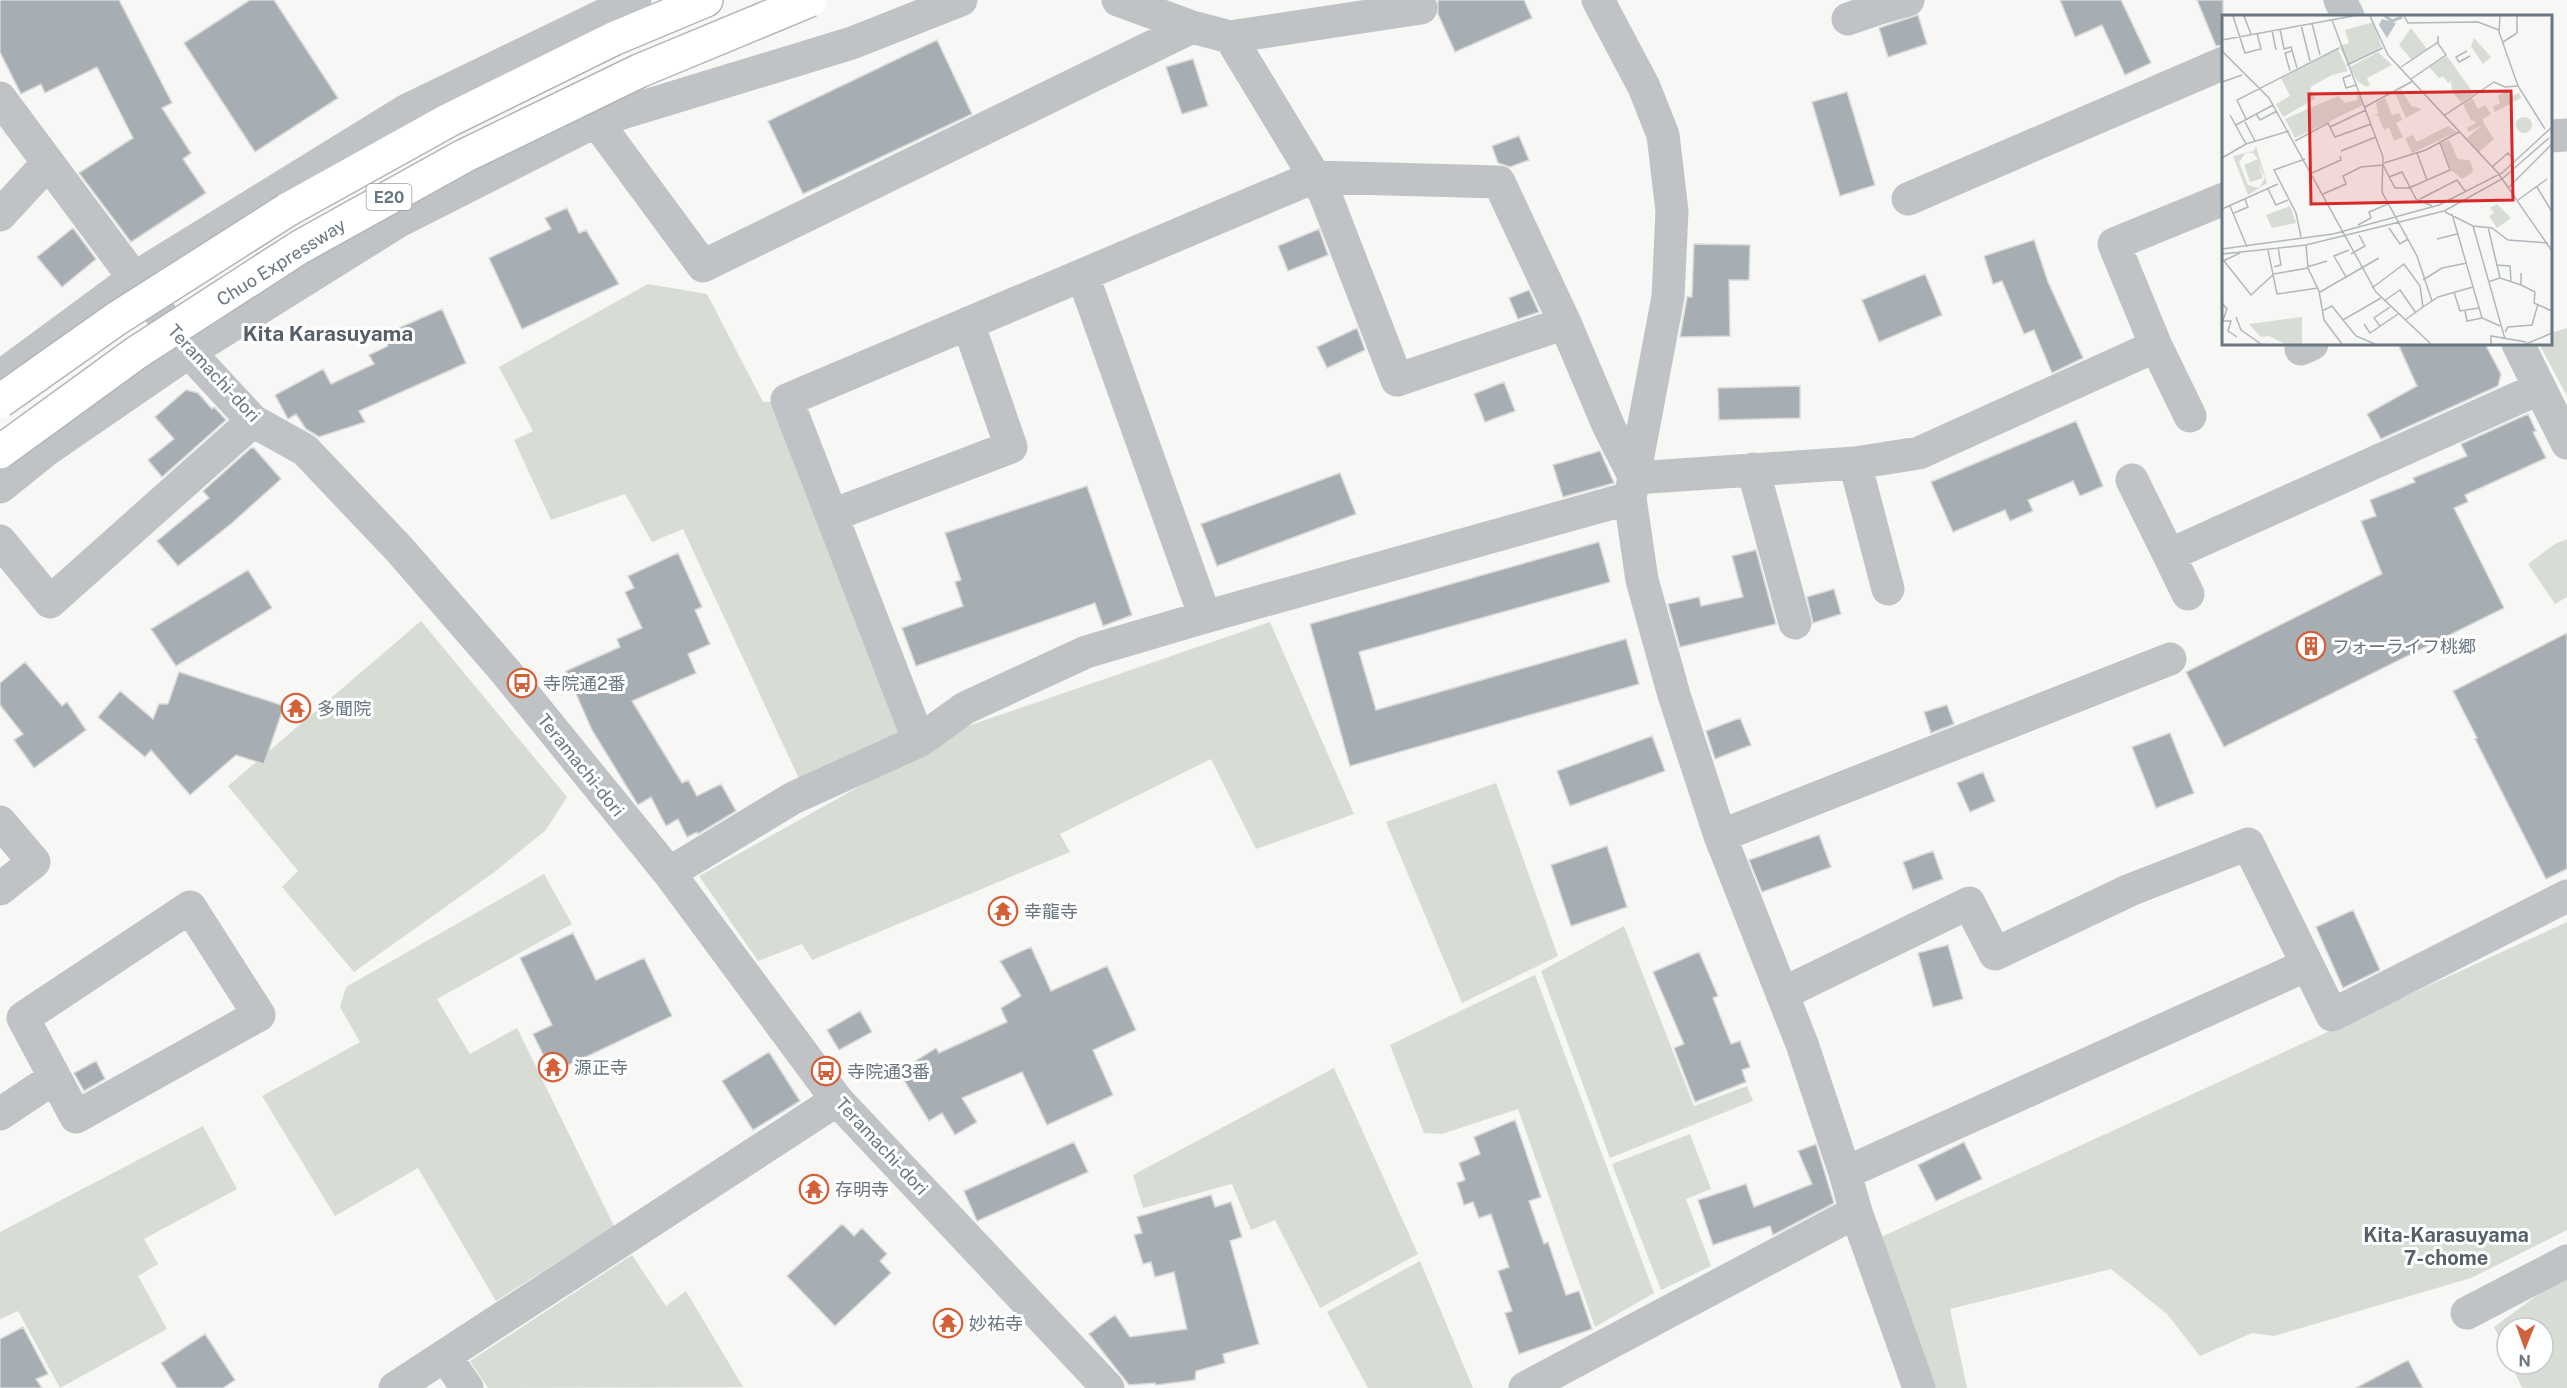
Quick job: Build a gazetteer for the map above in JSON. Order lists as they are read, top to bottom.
{
  "streets": {
    "highway": ["E20", "Chuo Expressway"],
    "street": ["Teramachi-dori"]
  },
  "districts": ["Kita Karasuyama", "Kita-Karasuyama 7-chome"],
  "places": {
    "building": ["フォーライフ桃郷"],
    "bus stop": ["寺院通2番", "寺院通3番"],
    "temple": [
      "多聞院",
      "幸龍寺",
      "源正寺",
      "存明寺",
      "妙祐寺"
    ]
  },
  "north": "bottom"
}
